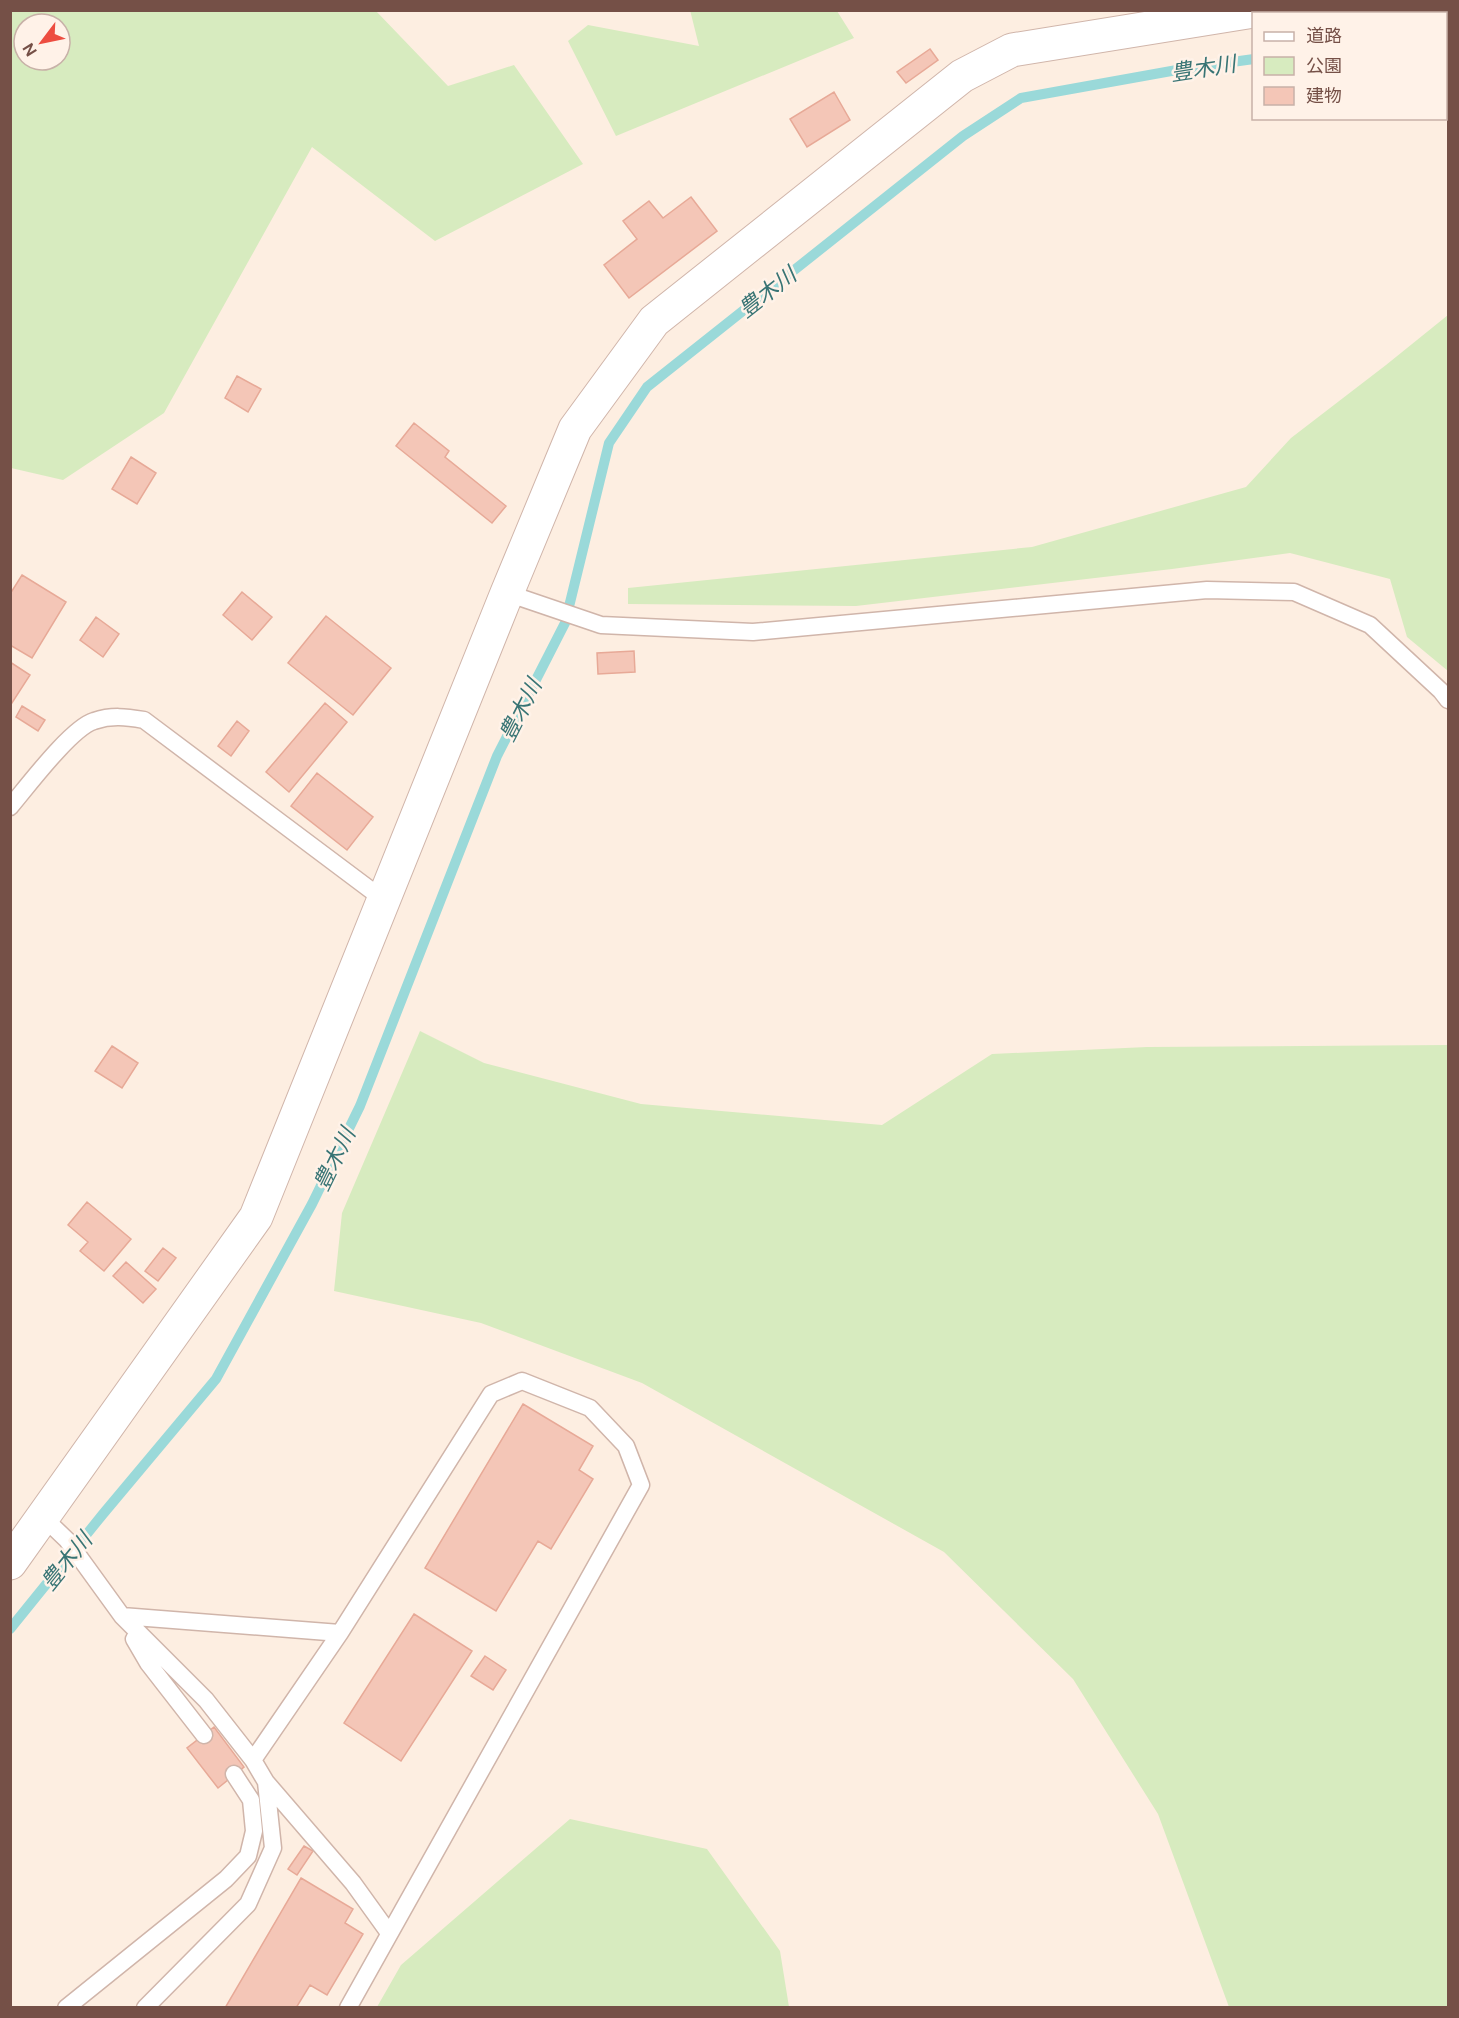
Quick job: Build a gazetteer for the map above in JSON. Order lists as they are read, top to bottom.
{
  "water": ["豊木川"],
  "legend": ["道路", "公園", "建物"],
  "north": "bottom left"
}
